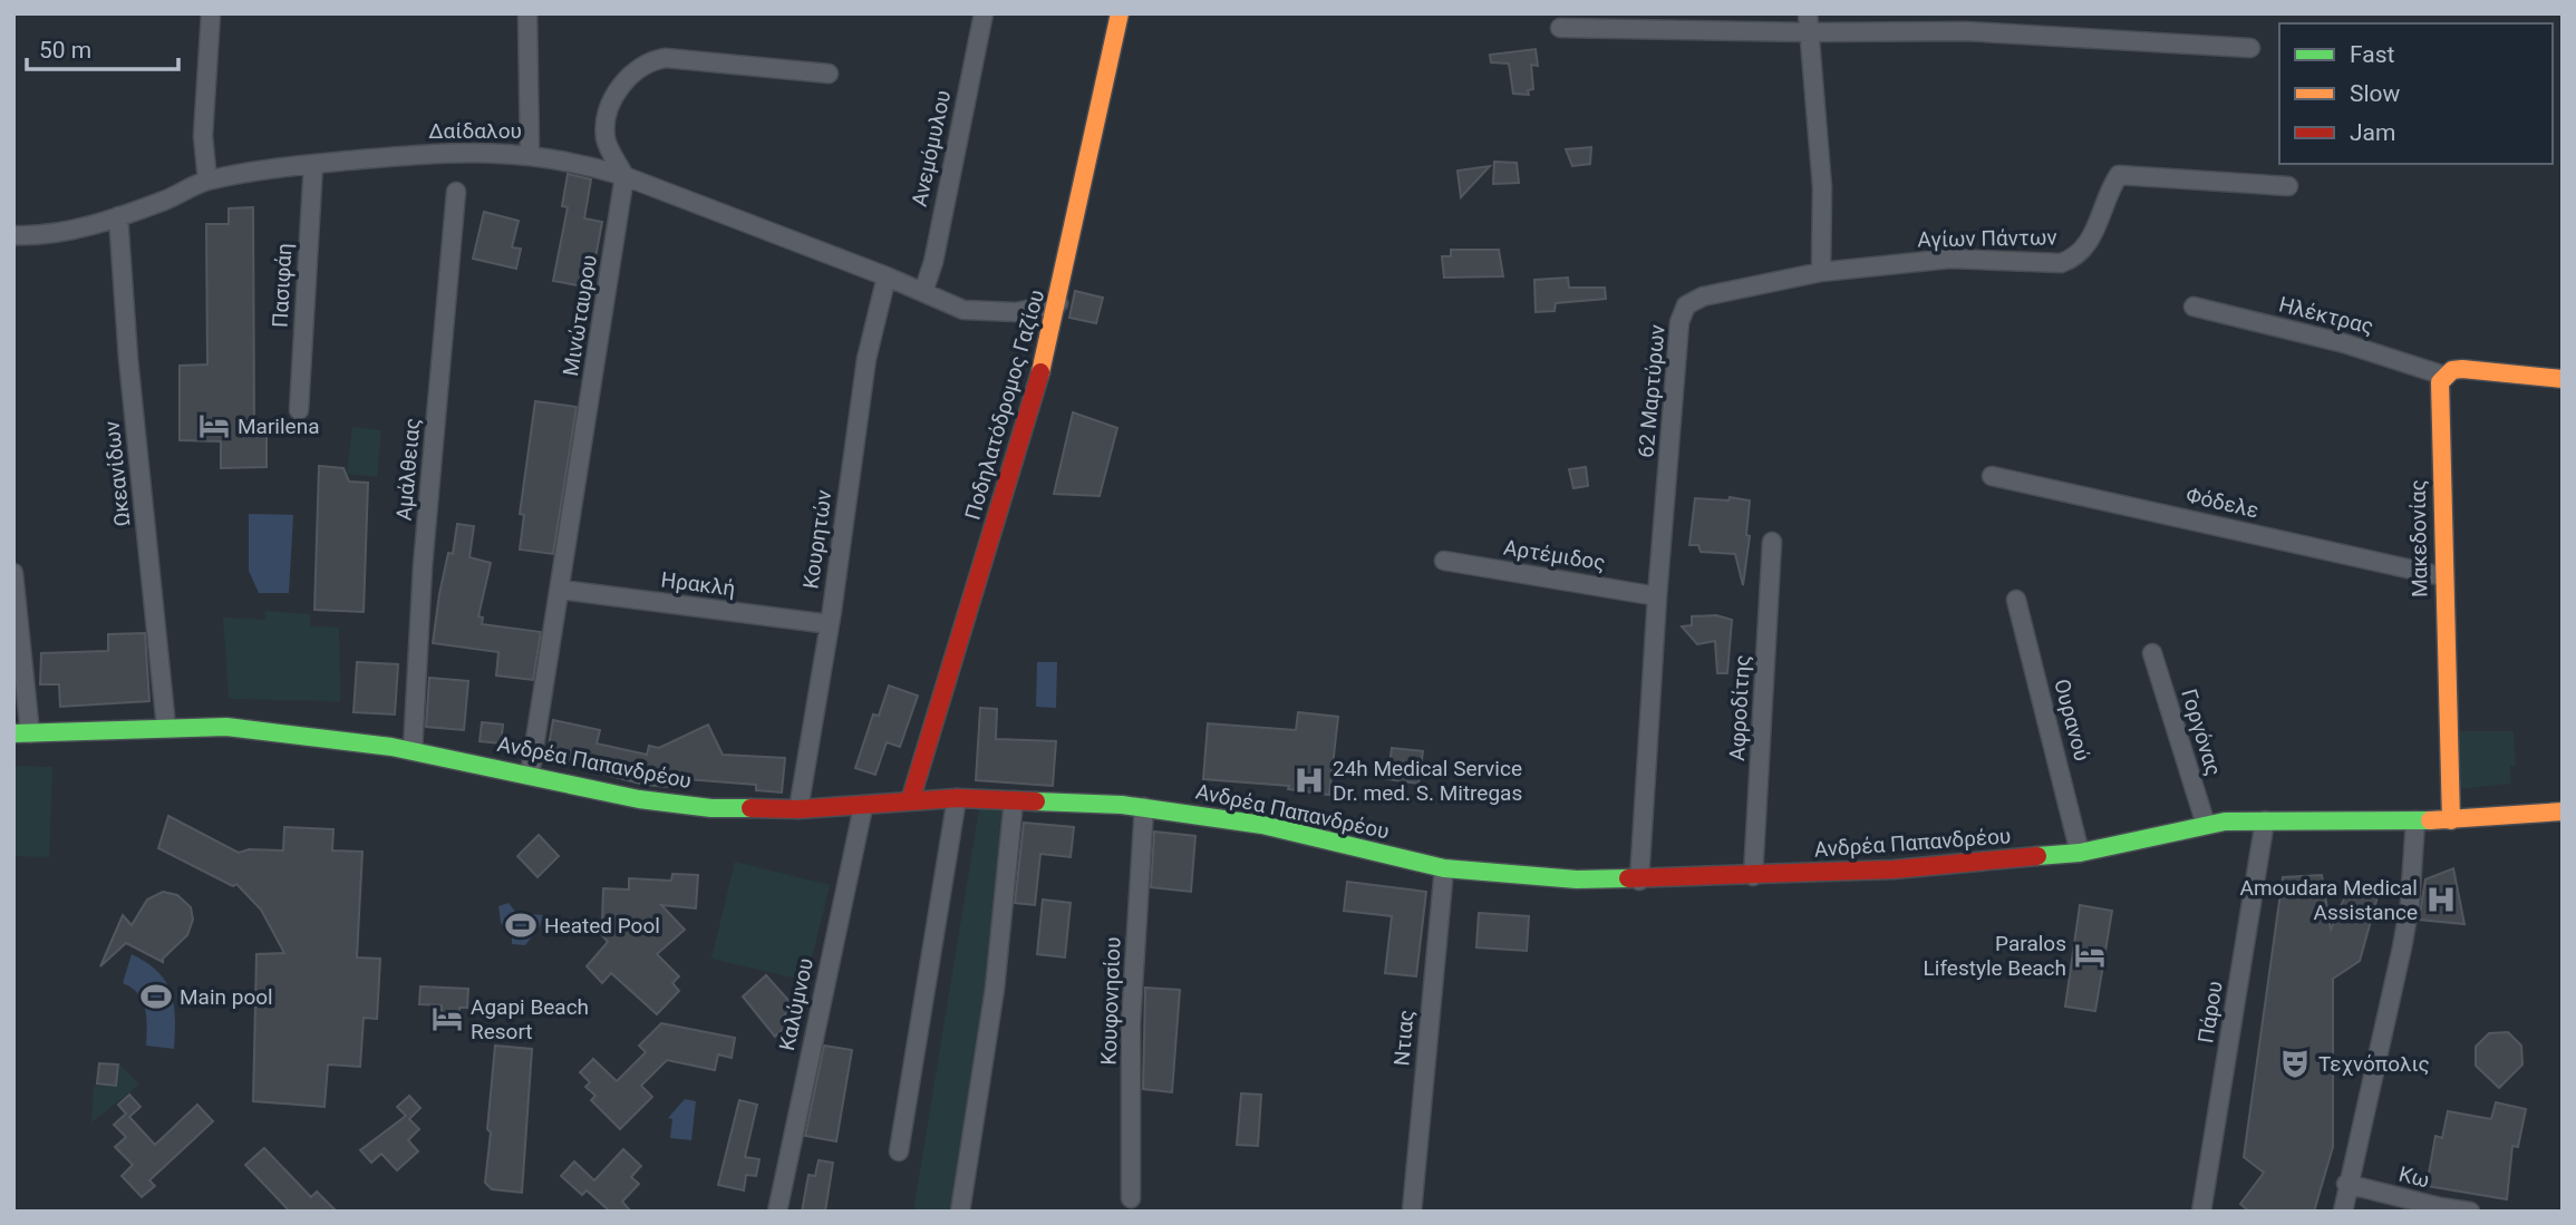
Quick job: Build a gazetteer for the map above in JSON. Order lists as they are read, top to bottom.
{
  "streets": {
    "main road": ["Ποδηλατόδρομος Γαζίου", "Μακεδονίας", "Ανδρέα Παπανδρέου"],
    "street": [
      "Δαίδαλου",
      "Ανεμόμυλου",
      "Αγίων Πάντων",
      "Πασιφάη",
      "Μινώταυρου",
      "Ηλέκτρας",
      "62 Μαρτύρων",
      "Αμάλθειας",
      "Ωκεανίδων",
      "Φόδελε",
      "Κουρητών",
      "Αρτέμιδος",
      "Ηρακλή",
      "Αφροδίτης",
      "Ουρανού",
      "Γοργόνας",
      "Κουφονησίου",
      "Καλύμνου",
      "Πάρου",
      "Ντιας",
      "Κω"
    ]
  },
  "crossings": [
    ["Δαίδαλου", "Ανεμόμυλου"],
    ["Δαίδαλου", "Πασιφάη"],
    ["Δαίδαλου", "Μινώταυρου"],
    ["Δαίδαλου", "Ποδηλατόδρομος Γαζίου"],
    ["Δαίδαλου", "Ωκεανίδων"],
    ["Δαίδαλου", "Κουρητών"],
    ["Αγίων Πάντων", "62 Μαρτύρων"],
    ["Μινώταυρου", "Ηρακλή"],
    ["Μινώταυρου", "Ανδρέα Παπανδρέου"],
    ["Ηλέκτρας", "Μακεδονίας"],
    ["62 Μαρτύρων", "Αρτέμιδος"],
    ["62 Μαρτύρων", "Ανδρέα Παπανδρέου"],
    ["Ποδηλατόδρομος Γαζίου", "Ανδρέα Παπανδρέου"],
    ["Αμάλθειας", "Ανδρέα Παπανδρέου"],
    ["Ωκεανίδων", "Ανδρέα Παπανδρέου"],
    ["Φόδελε", "Μακεδονίας"],
    ["Μακεδονίας", "Ανδρέα Παπανδρέου"],
    ["Κουρητών", "Ηρακλή"],
    ["Κουρητών", "Ανδρέα Παπανδρέου"],
    ["Αφροδίτης", "Ανδρέα Παπανδρέου"],
    ["Ουρανού", "Ανδρέα Παπανδρέου"],
    ["Γοργόνας", "Ανδρέα Παπανδρέου"],
    ["Ανδρέα Παπανδρέου", "Κουφονησίου"],
    ["Ανδρέα Παπανδρέου", "Καλύμνου"],
    ["Ανδρέα Παπανδρέου", "Πάρου"],
    ["Ανδρέα Παπανδρέου", "Ντιας"]
  ],
  "places": {
    "hotel": ["Marilena", "Paralos Lifestyle Beach", "Agapi Beach Resort"],
    "hospital": ["24h Medical Service Dr. med. S. Mitregas", "Amoudara Medical Assistance"],
    "sports": ["Heated Pool", "Main pool"],
    "theatre": ["Τεχνόπολις"]
  },
  "legend": ["Fast", "Slow", "Jam"],
  "scale_bar": "50 m"
}
